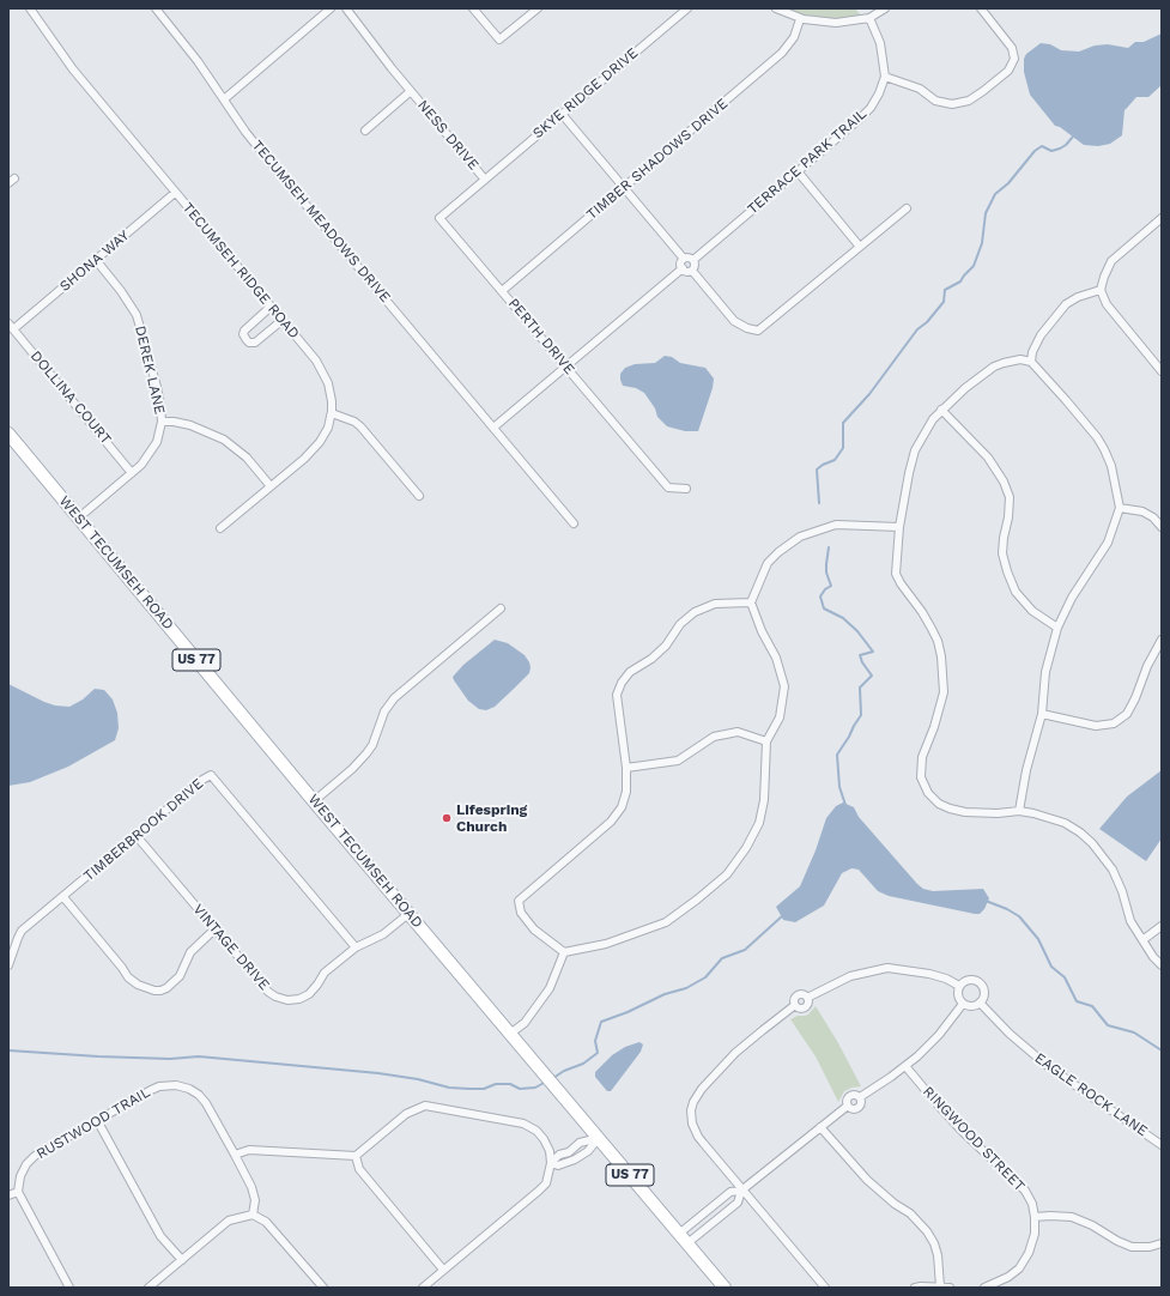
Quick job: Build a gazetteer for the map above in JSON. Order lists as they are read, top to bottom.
{
  "streets": {
    "main road": ["WEST TECUMSEH ROAD", "US 77"],
    "street": [
      "SKYE RIDGE DRIVE",
      "NESS DRIVE",
      "TIMBER SHADOWS DRIVE",
      "TERRACE PARK TRAIL",
      "TECUMSEH MEADOWS DRIVE",
      "SHONA WAY",
      "TECUMSEH RIDGE ROAD",
      "PERTH DRIVE",
      "DEREK LANE",
      "DOLLINA COURT",
      "TIMBERBROOK DRIVE",
      "VINTAGE DRIVE",
      "EAGLE ROCK LANE",
      "RUSTWOOD TRAIL",
      "RINGWOOD STREET"
    ]
  },
  "crossings": [
    ["SKYE RIDGE DRIVE", "NESS DRIVE"],
    ["SKYE RIDGE DRIVE", "PERTH DRIVE"],
    ["NESS DRIVE", "PERTH DRIVE"],
    ["TIMBER SHADOWS DRIVE", "PERTH DRIVE"],
    ["SHONA WAY", "TECUMSEH RIDGE ROAD"],
    ["SHONA WAY", "DEREK LANE"],
    ["SHONA WAY", "DOLLINA COURT"],
    ["DEREK LANE", "DOLLINA COURT"],
    ["DEREK LANE", "WEST TECUMSEH ROAD"],
    ["WEST TECUMSEH ROAD", "VINTAGE DRIVE"],
    ["TIMBERBROOK DRIVE", "VINTAGE DRIVE"]
  ],
  "places": ["Lifespring Church"]
}
